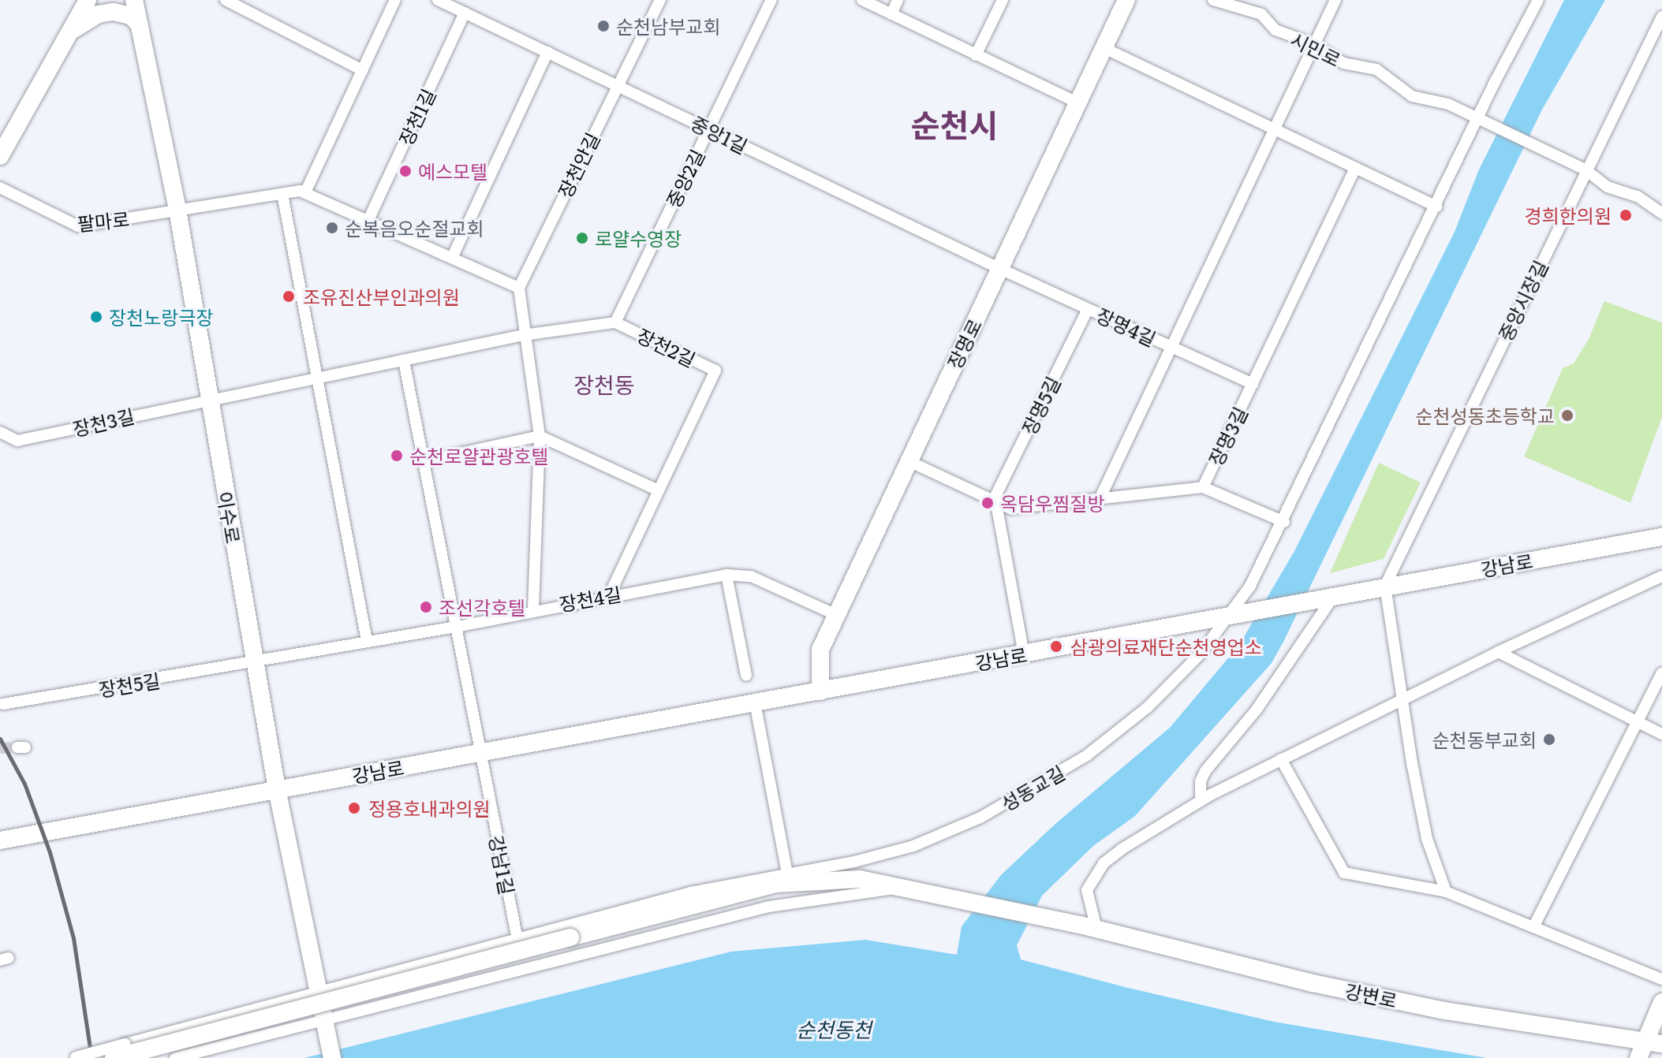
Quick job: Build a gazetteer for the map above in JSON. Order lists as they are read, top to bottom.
{
  "streets": {
    "main road": [
      "장명로",
      "이수로",
      "강남로",
      "강변로"
    ],
    "street": [
      "시민로",
      "장천1길",
      "중앙1길",
      "장천안길",
      "중앙2길",
      "팔마로",
      "중앙시장길",
      "장명4길",
      "장천2길",
      "장명5길",
      "장천3길",
      "장명3길",
      "장천4길",
      "장천5길",
      "성동교길",
      "강남1길"
    ]
  },
  "crossings": [
    ["시민로", "중앙시장길"],
    ["시민로", "성동교길"],
    ["장천1길", "중앙1길"],
    ["중앙1길", "장천안길"],
    ["중앙1길", "중앙2길"],
    ["중앙1길", "장명4길"],
    ["중앙1길", "장명로"],
    ["중앙2길", "장천2길"],
    ["팔마로", "이수로"],
    ["중앙시장길", "강남로"],
    ["장명4길", "장명로"],
    ["장명4길", "장명5길"],
    ["장명4길", "장명3길"],
    ["장명로", "강남로"],
    ["장명로", "장천4길"],
    ["장천2길", "장천3길"],
    ["장천2길", "이수로"],
    ["장천2길", "장천4길"],
    ["장천3길", "이수로"],
    ["이수로", "강남로"],
    ["이수로", "장천4길"],
    ["이수로", "장천5길"],
    ["강남로", "성동교길"],
    ["강남로", "강남1길"],
    ["장천4길", "장천5길"]
  ],
  "districts": ["순천시", "장천동"],
  "water": ["순천동천"],
  "places": [
    "순천남부교회",
    "예스모텔",
    "경희한의원",
    "순복음오순절교회",
    "로얄수영장",
    "조유진산부인과의원",
    "장천노랑극장",
    "순천성동초등학교",
    "순천로얄관광호텔",
    "옥담우찜질방",
    "조선각호텔",
    "삼광의료재단순천영업소",
    "순천동부교회",
    "정용호내과의원"
  ]
}
